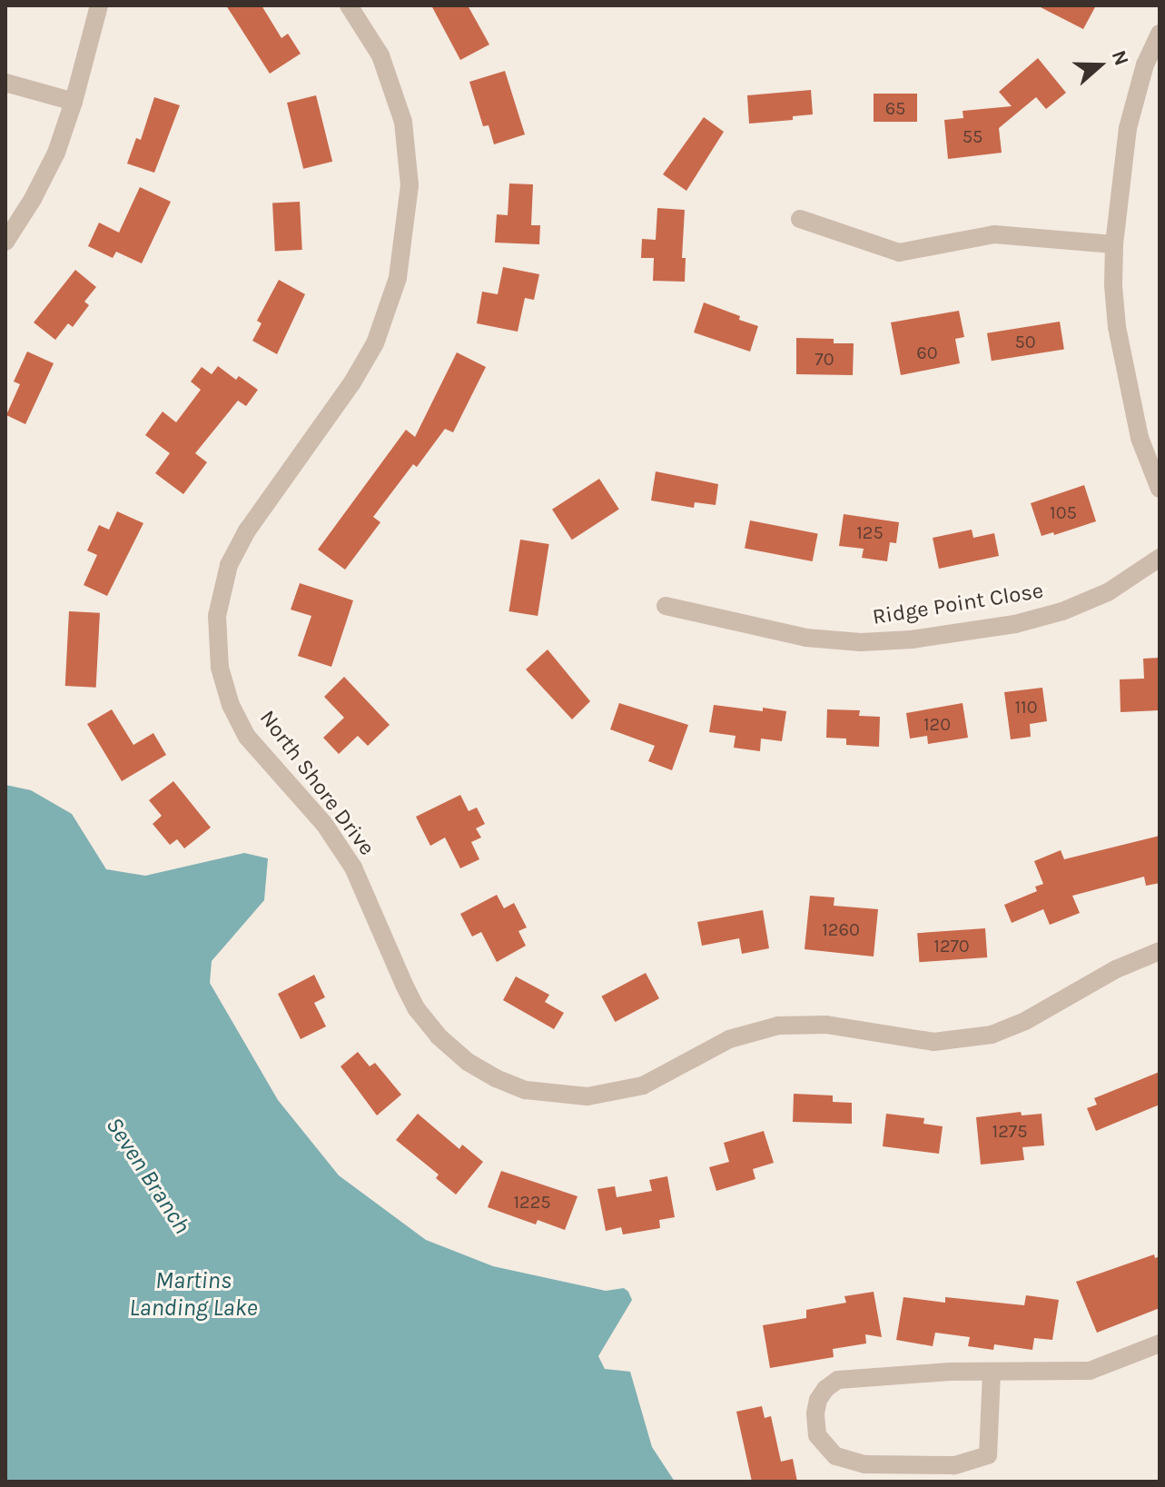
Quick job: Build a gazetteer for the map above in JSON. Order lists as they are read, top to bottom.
{
  "streets": {
    "street": ["Ridge Point Close", "North Shore Drive"]
  },
  "water": ["Seven Branch", "Martins Landing Lake"],
  "house_numbers": [
    "65",
    "55",
    "50",
    "60",
    "70",
    "105",
    "125",
    "110",
    "120",
    "1260",
    "1270",
    "1275",
    "1225"
  ],
  "north": "right"
}
